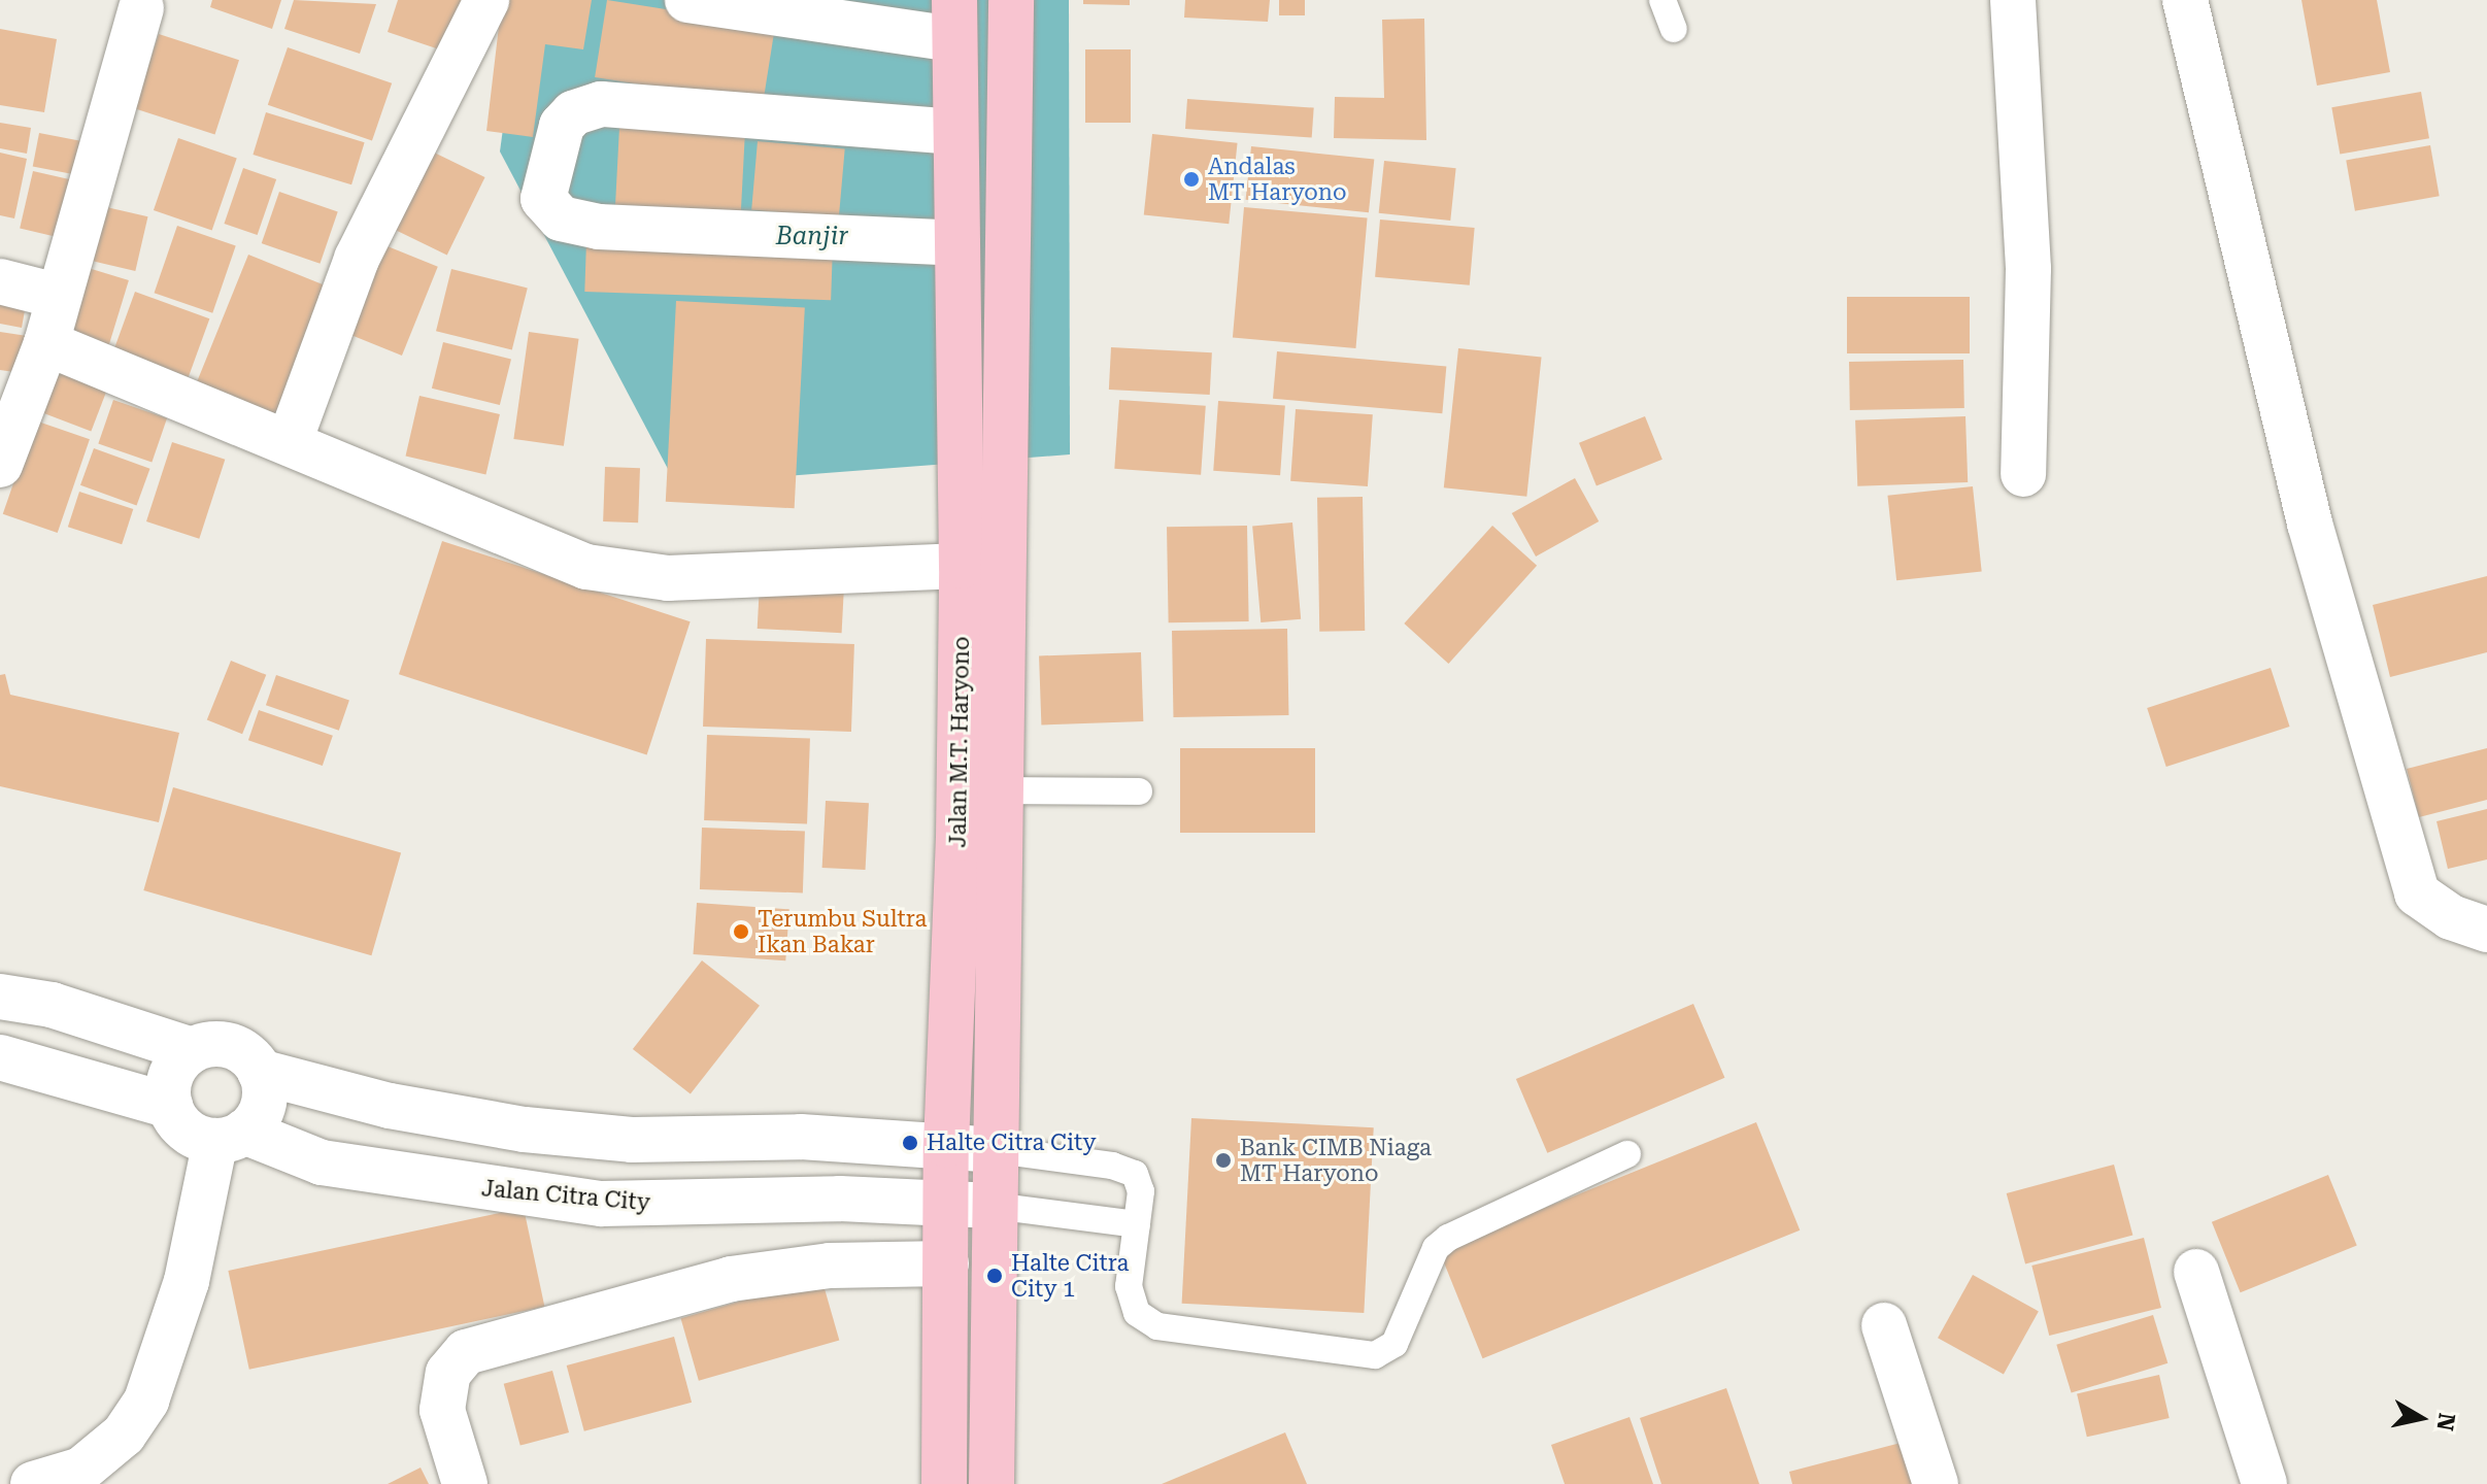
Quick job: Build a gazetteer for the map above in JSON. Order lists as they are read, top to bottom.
{
  "streets": {
    "main road": ["Jalan M.T. Haryono"],
    "street": ["Jalan Citra City"]
  },
  "crossings": [
    ["Jalan M.T. Haryono", "Jalan Citra City"]
  ],
  "water": ["Banjir"],
  "places": [
    "Andalas MT Haryono",
    "Terumbu Sultra Ikan Bakar",
    "Halte Citra City",
    "Bank CIMB Niaga MT Haryono",
    "Halte Citra City 1"
  ],
  "north": "right"
}
